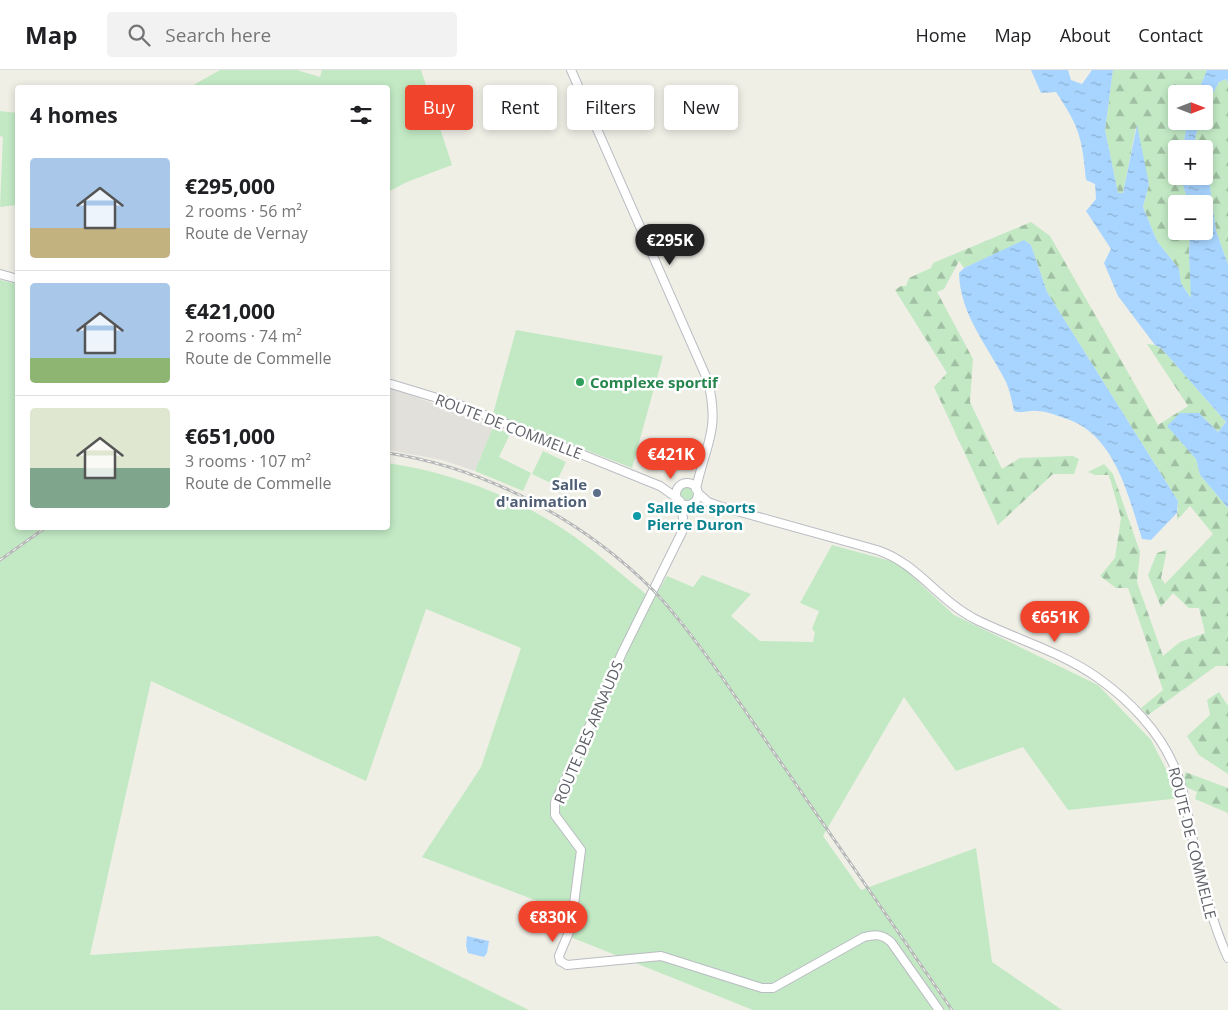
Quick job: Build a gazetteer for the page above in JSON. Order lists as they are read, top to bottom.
{
  "streets": {
    "street": ["ROUTE DE COMMELLE", "ROUTE DES ARNAUDS"]
  },
  "crossings": [
    ["ROUTE DE COMMELLE", "ROUTE DES ARNAUDS"]
  ],
  "places": ["Complexe sportif", "Salle d'animation", "Salle de sports Pierre Duron"],
  "north": "right",
  "page": {
    "header": "Map",
    "search": "Search here",
    "nav": [
      "Home",
      "Map",
      "About",
      "Contact"
    ],
    "map_buttons": ["+", "−"],
    "chip": [
      "Buy",
      "Rent",
      "Filters",
      "New"
    ],
    "heading": "4 homes",
    "list": [
      {
        "name": "€295,000",
        "note": "2 rooms · 56 m² · Route de Vernay"
      },
      {
        "name": "€421,000",
        "note": "2 rooms · 74 m² · Route de Commelle"
      },
      {
        "name": "€651,000",
        "note": "3 rooms · 107 m² · Route de Commelle"
      }
    ],
    "price": [
      "€295K",
      "€421K",
      "€651K",
      "€830K"
    ]
  }
}
